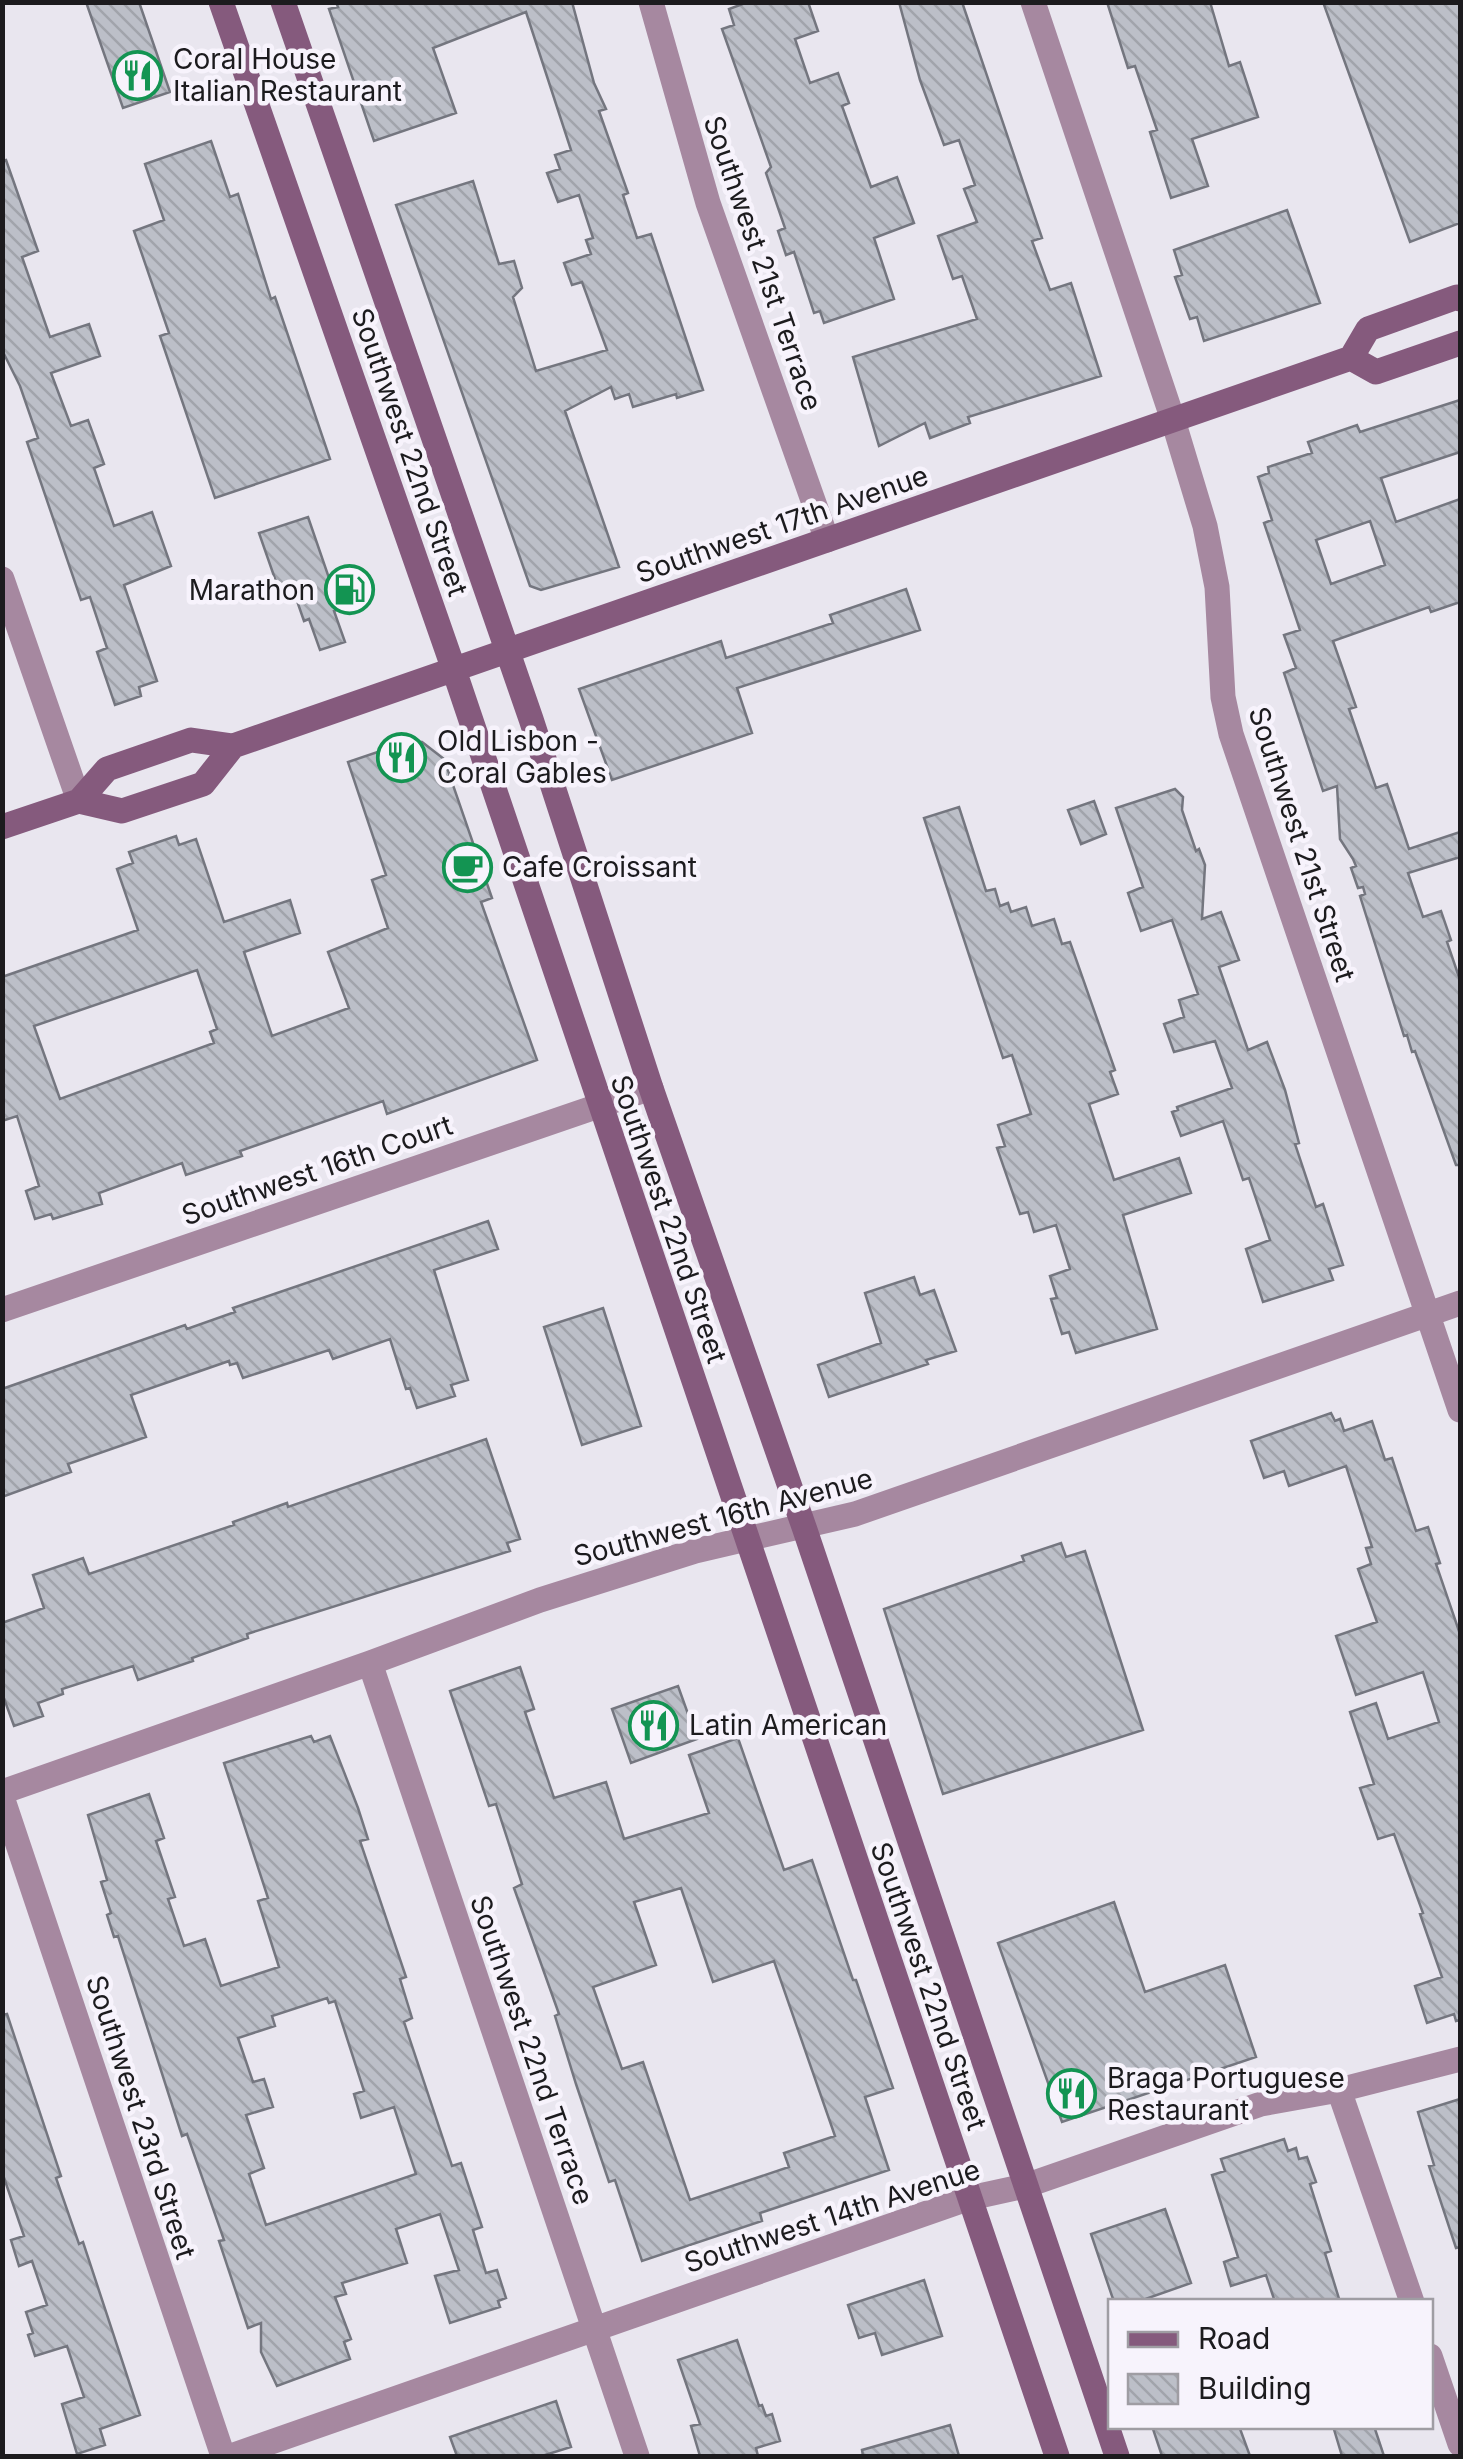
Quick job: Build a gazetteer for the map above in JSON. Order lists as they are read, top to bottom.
{
  "streets": {
    "main road": ["Southwest 22nd Street", "Southwest 17th Avenue"],
    "street": [
      "Southwest 21st Terrace",
      "Southwest 21st Street",
      "Southwest 16th Court",
      "Southwest 16th Avenue",
      "Southwest 22nd Terrace",
      "Southwest 23rd Street",
      "Southwest 14th Avenue"
    ]
  },
  "crossings": [
    ["Southwest 21st Terrace", "Southwest 17th Avenue"],
    ["Southwest 22nd Street", "Southwest 17th Avenue"],
    ["Southwest 22nd Street", "Southwest 16th Court"],
    ["Southwest 22nd Street", "Southwest 16th Avenue"],
    ["Southwest 22nd Street", "Southwest 14th Avenue"],
    ["Southwest 17th Avenue", "Southwest 21st Street"],
    ["Southwest 21st Street", "Southwest 16th Avenue"],
    ["Southwest 16th Avenue", "Southwest 22nd Terrace"],
    ["Southwest 16th Avenue", "Southwest 23rd Street"],
    ["Southwest 22nd Terrace", "Southwest 14th Avenue"]
  ],
  "places": {
    "restaurant": [
      "Coral House Italian Restaurant",
      "Old Lisbon - Coral Gables",
      "Latin American",
      "Braga Portuguese Restaurant"
    ],
    "fuel station": ["Marathon"],
    "cafe": ["Cafe Croissant"]
  },
  "legend": ["Road", "Building"]
}
